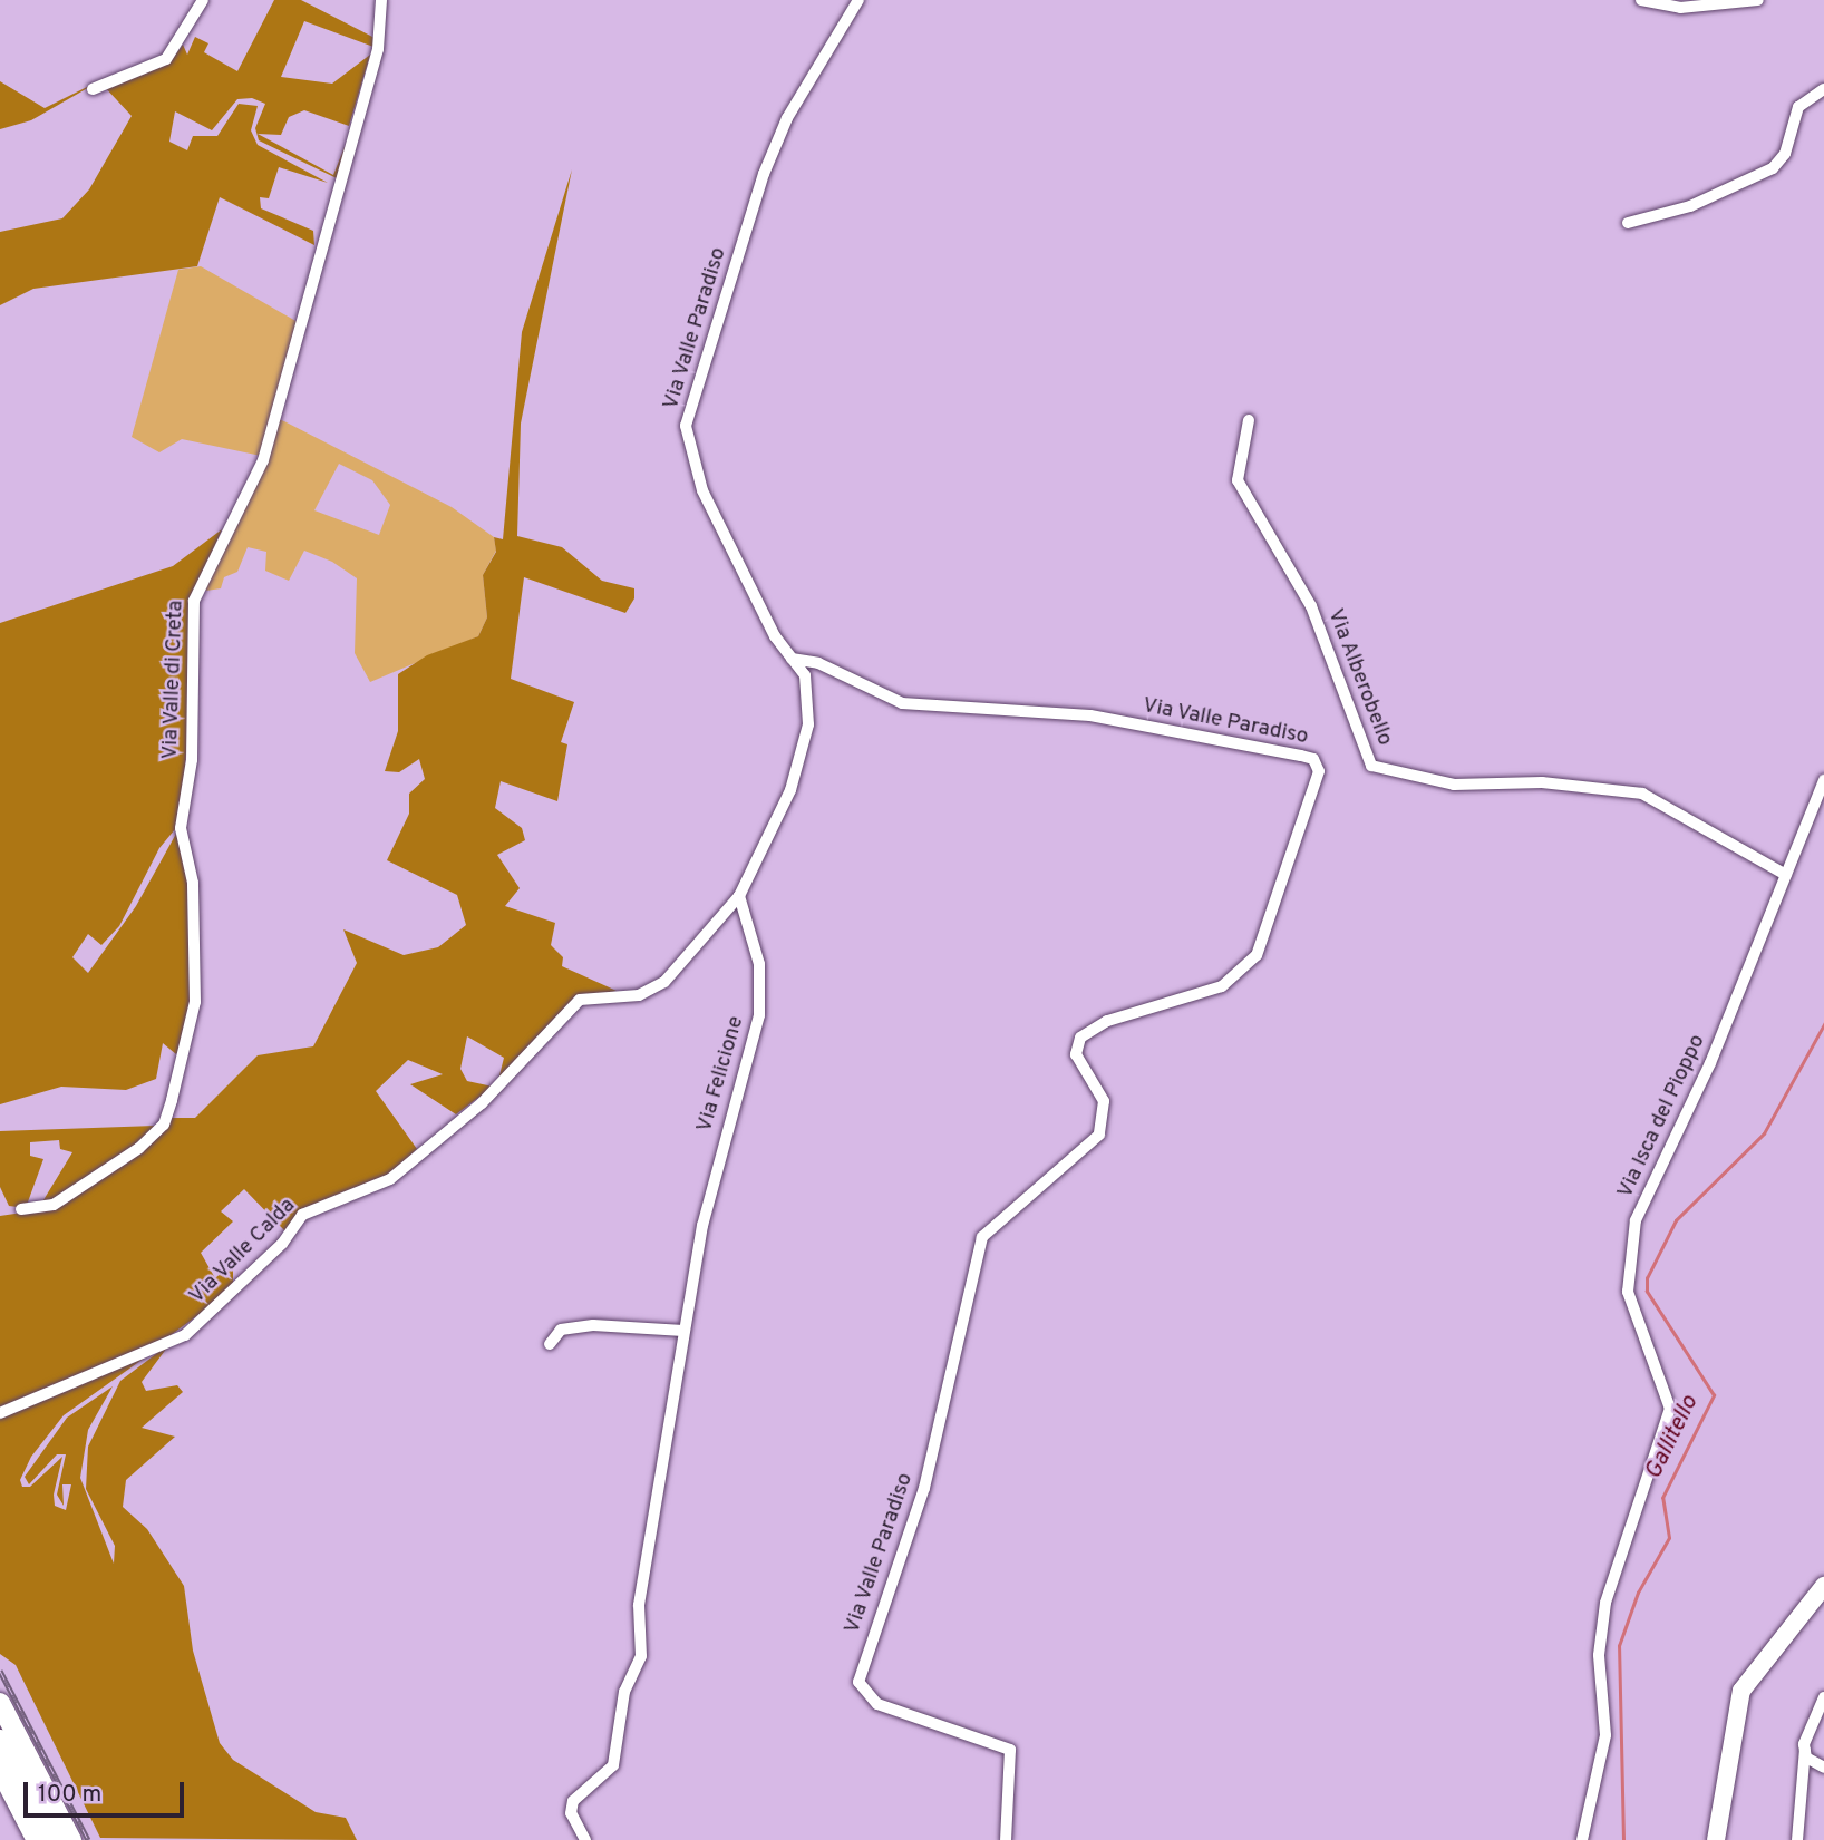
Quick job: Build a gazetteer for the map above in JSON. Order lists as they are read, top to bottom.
{
  "streets": {
    "street": [
      "Via Valle Paradiso",
      "Via Alberobello",
      "Via Valle di Creta",
      "Via Felicione",
      "Via Isca del Pioppo",
      "Via Valle Calda"
    ]
  },
  "crossings": [
    ["Via Alberobello", "Via Isca del Pioppo"],
    ["Via Felicione", "Via Valle Calda"]
  ],
  "water": ["Gallitello"],
  "scale_bar": "100 m"
}
